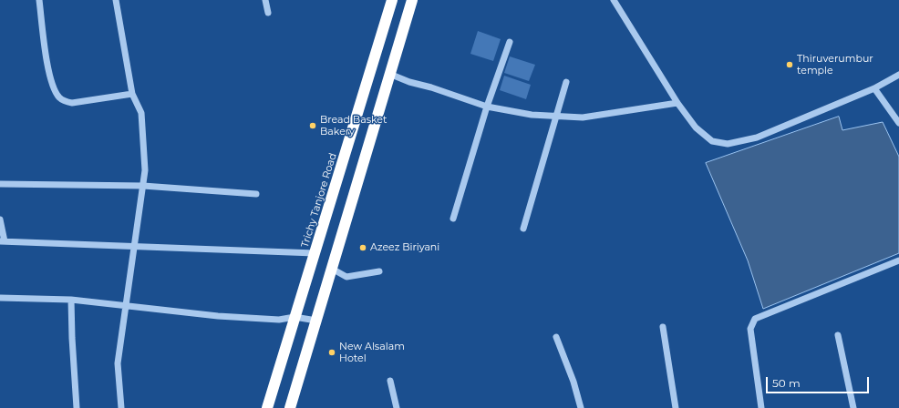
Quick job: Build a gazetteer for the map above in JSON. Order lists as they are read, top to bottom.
{
  "streets": {
    "highway": ["Trichy Tanjore Road"]
  },
  "places": [
    "Thiruverumbur temple",
    "Bread Basket Bakery",
    "Azeez Biriyani",
    "New Alsalam Hotel"
  ],
  "scale_bar": "50 m"
}
